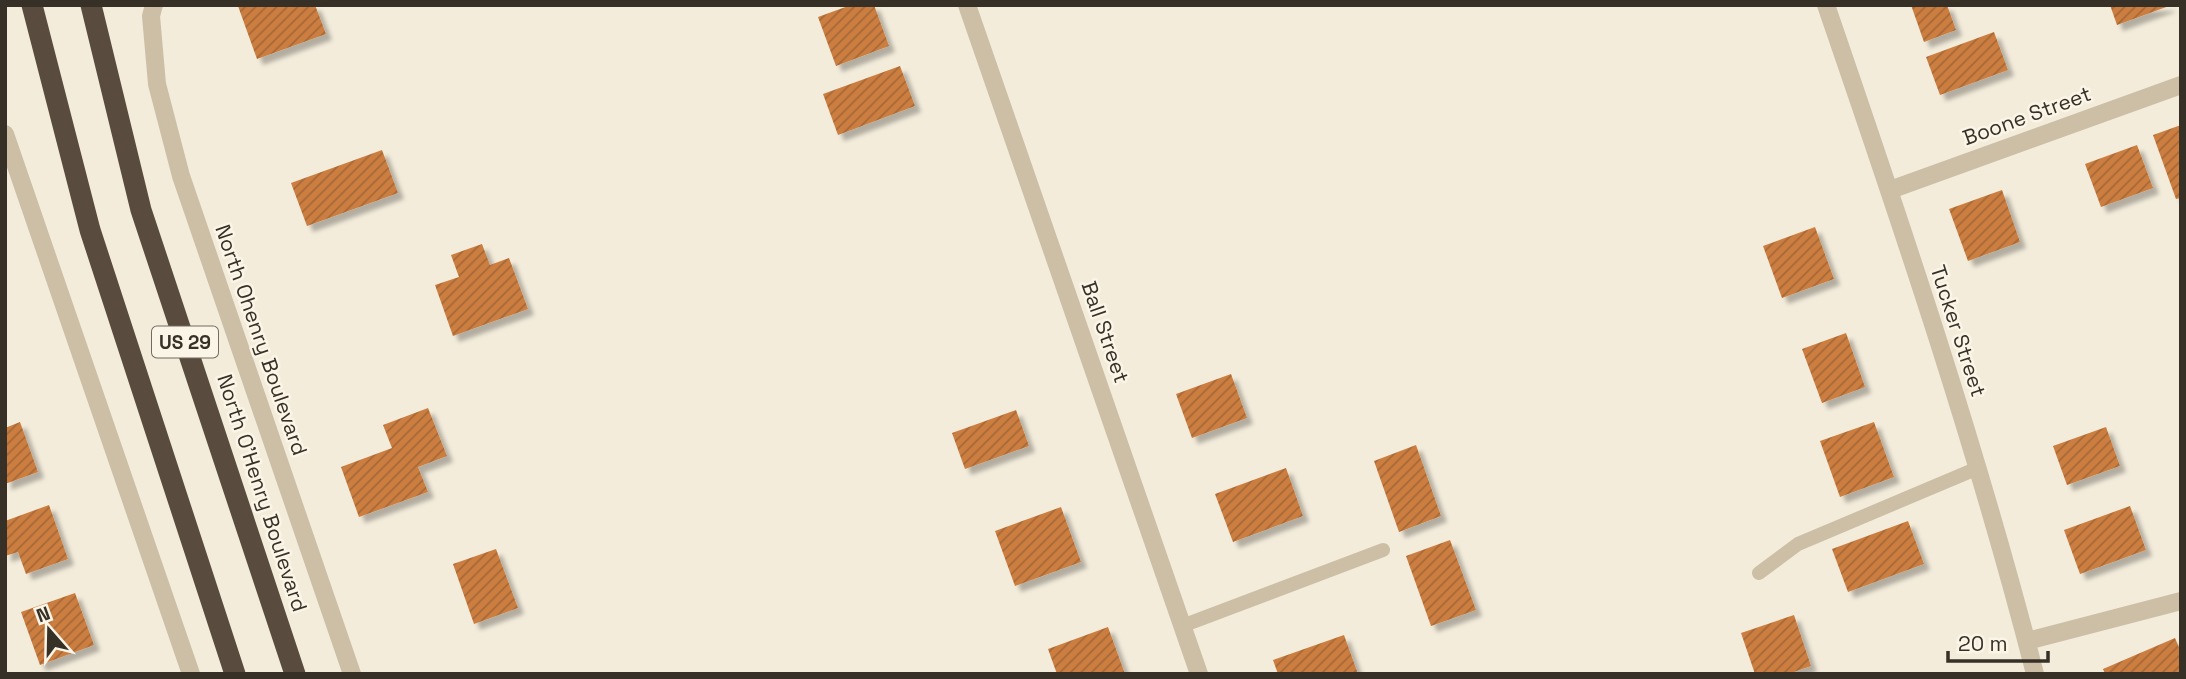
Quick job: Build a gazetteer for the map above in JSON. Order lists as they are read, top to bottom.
{
  "streets": {
    "highway": ["US 29", "North O'Henry Boulevard"],
    "street": [
      "Boone Street",
      "Tucker Street",
      "Ball Street",
      "North Ohenry Boulevard"
    ]
  },
  "crossings": [
    ["Boone Street", "Tucker Street"]
  ],
  "scale_bar": "20 m",
  "north": "top"
}
